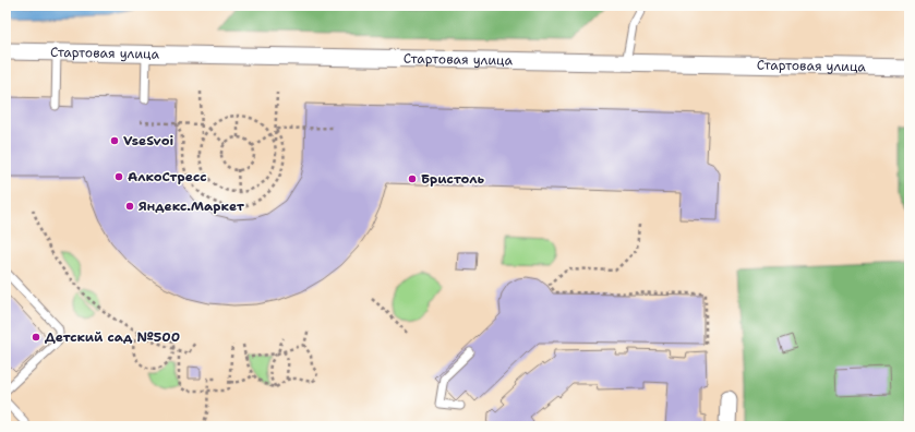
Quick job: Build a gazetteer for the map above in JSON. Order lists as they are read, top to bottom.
{
  "streets": {
    "street": ["Стартовая улица"]
  },
  "places": [
    "VseSvoi",
    "АлкоСтресс",
    "Бристоль",
    "Яндекс.Маркет",
    "Детский сад №500"
  ]
}
